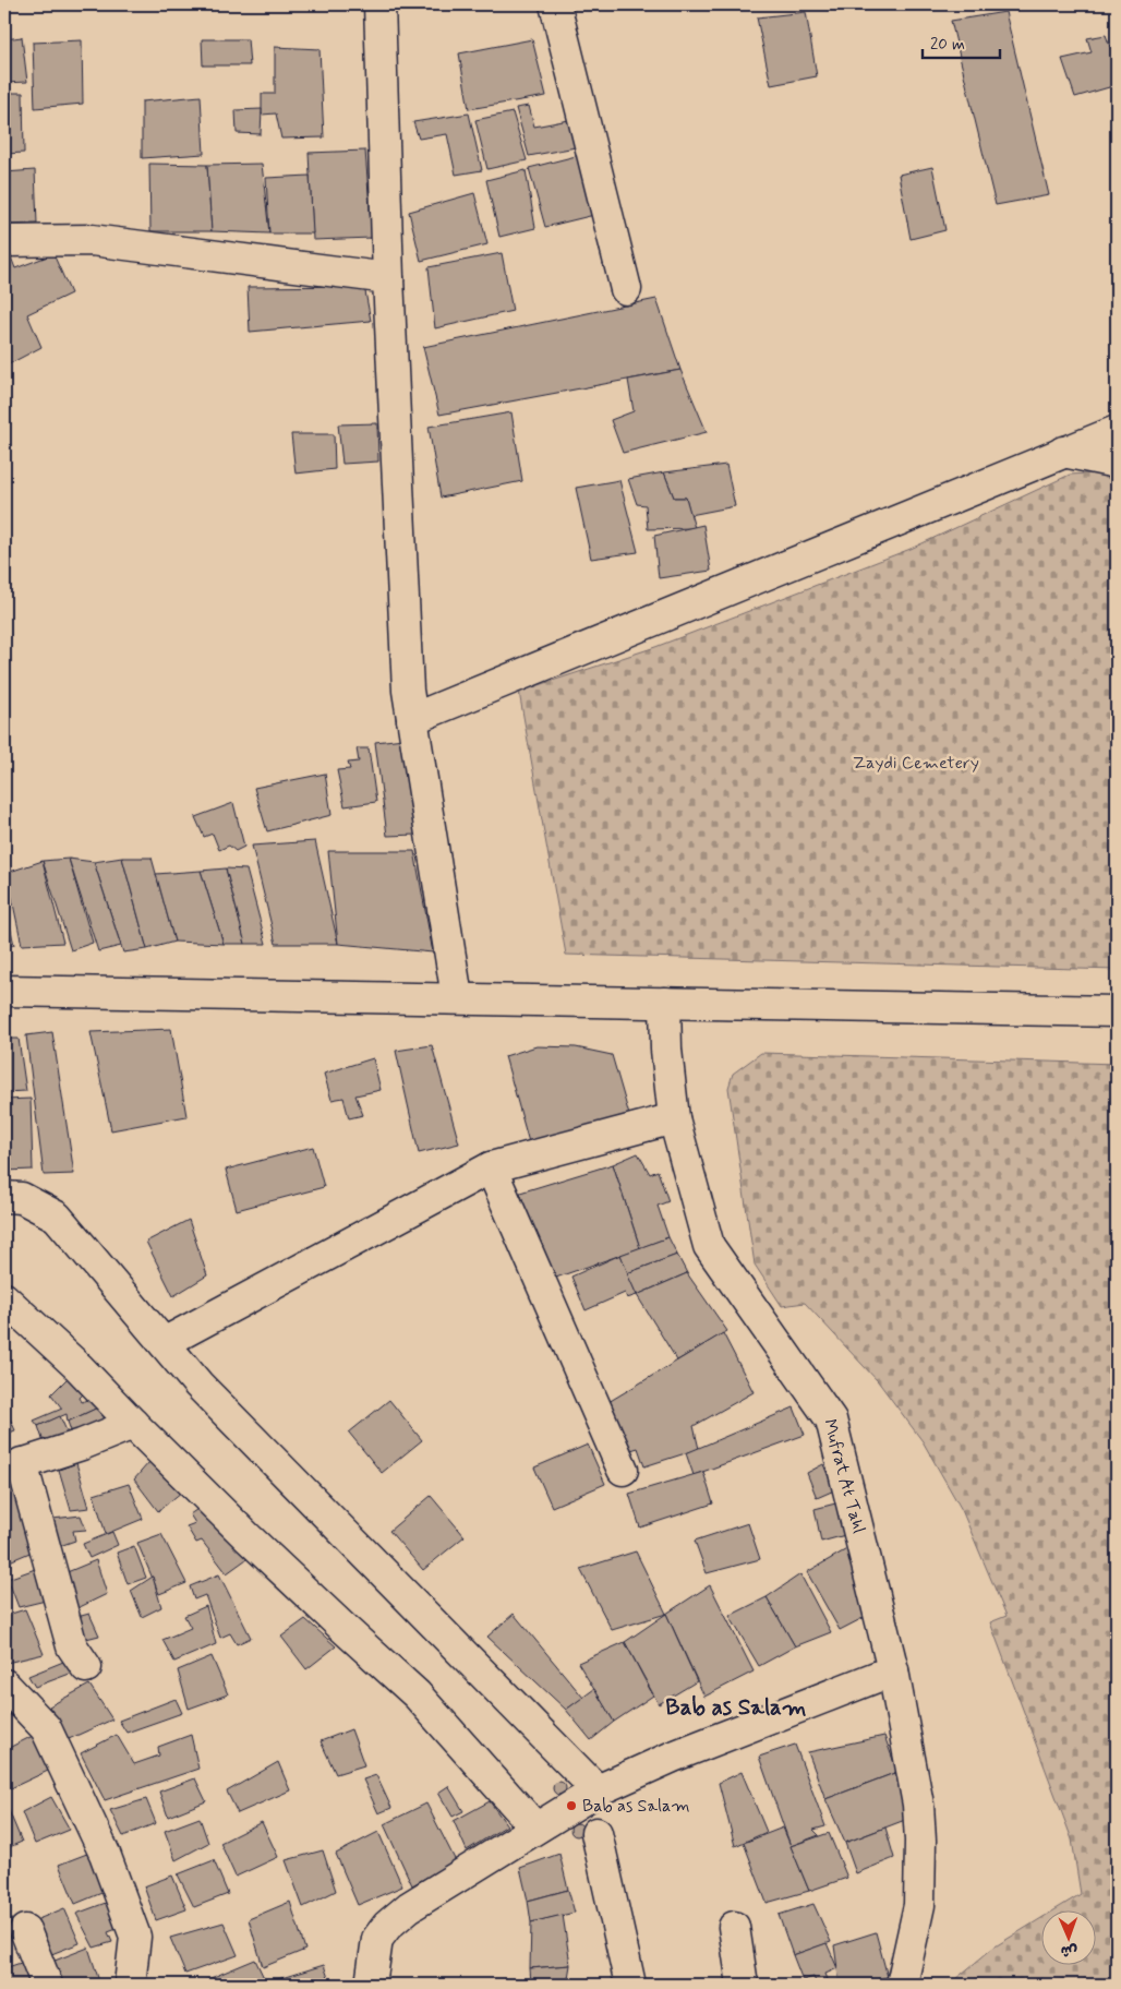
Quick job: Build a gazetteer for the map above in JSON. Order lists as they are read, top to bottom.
{
  "streets": {
    "street": ["Mufrat At Tahl"]
  },
  "districts": ["Bab as Salam"],
  "parks": ["Zaydi Cemetery"],
  "places": ["Bab as Salam"],
  "scale_bar": "20 m",
  "north": "bottom"
}
